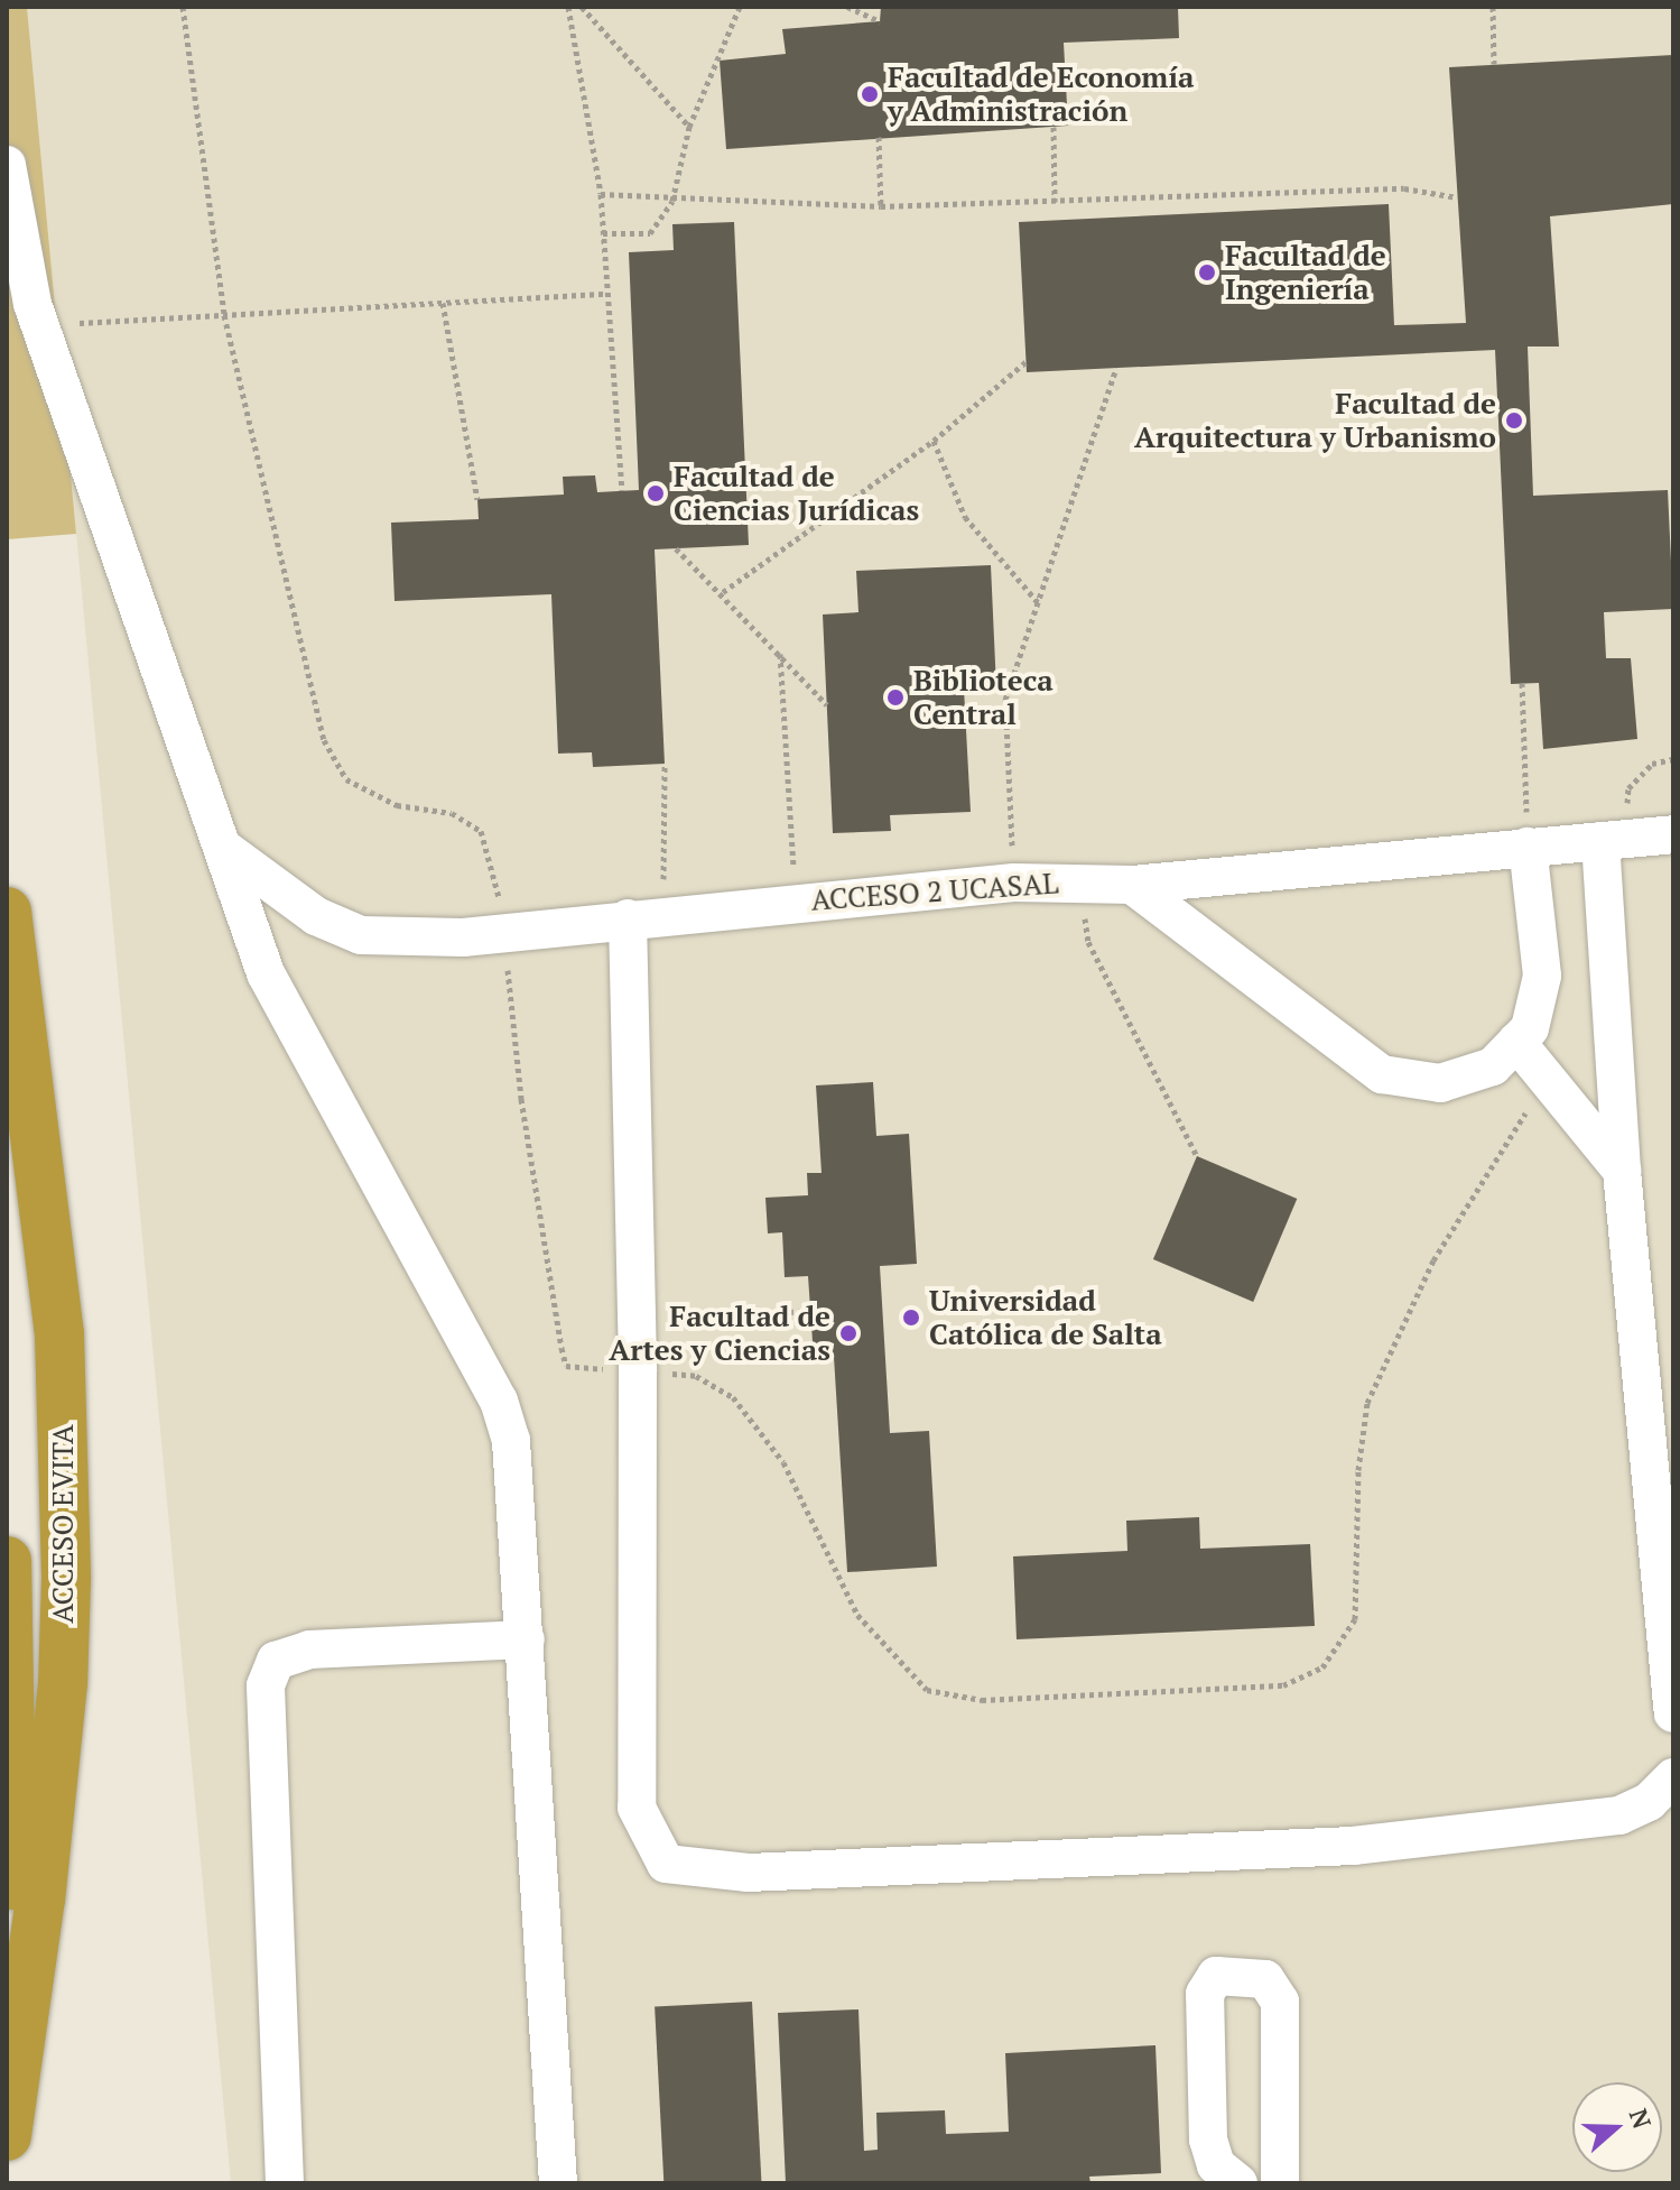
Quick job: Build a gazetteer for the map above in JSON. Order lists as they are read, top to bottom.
{
  "streets": {
    "highway": ["ACCESO EVITA"],
    "street": ["ACCESO 2 UCASAL"]
  },
  "places": [
    "Facultad de Economía y Administración",
    "Facultad de Ingeniería",
    "Facultad de Arquitectura y Urbanismo",
    "Facultad de Ciencias Jurídicas",
    "Biblioteca Central",
    "Universidad Católica de Salta",
    "Facultad de Artes y Ciencias"
  ],
  "north": "right"
}
